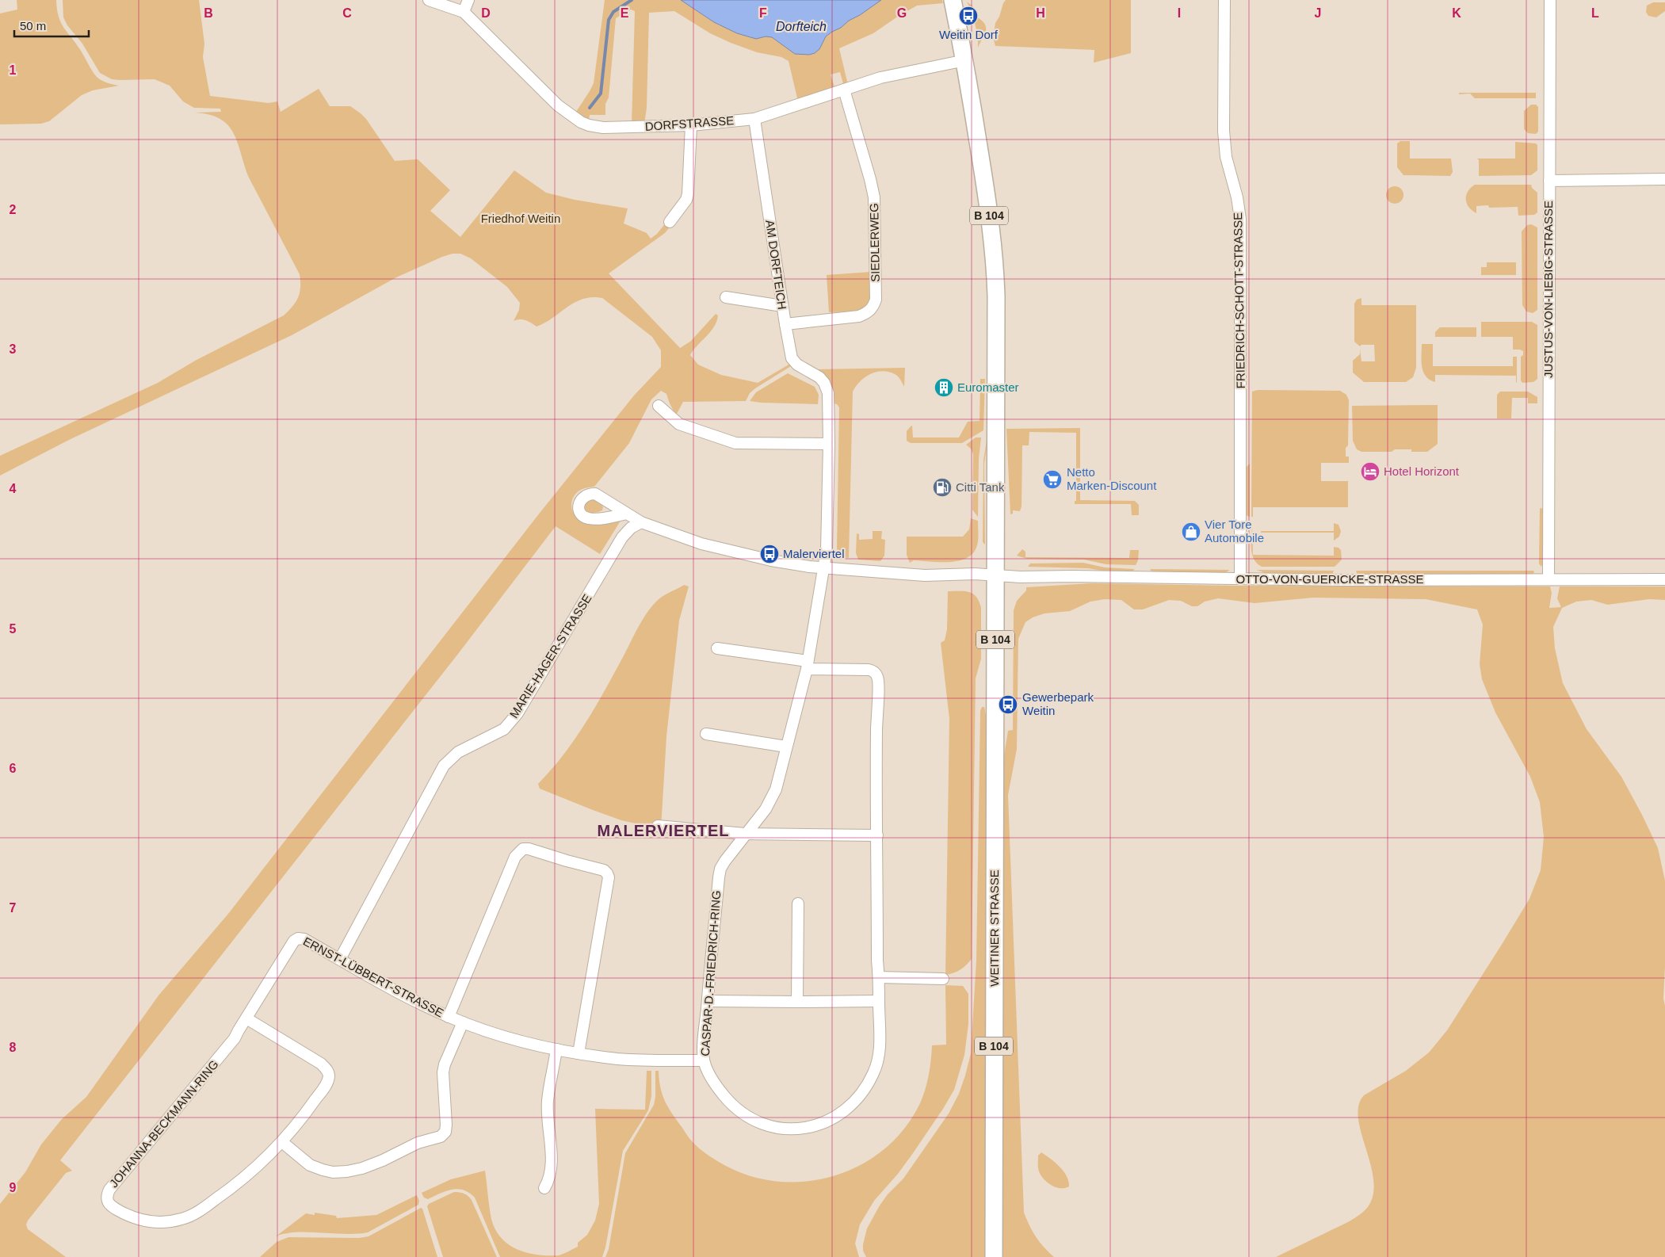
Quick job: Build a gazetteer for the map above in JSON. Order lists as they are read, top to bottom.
{
  "streets": {
    "main road": ["B 104", "WEITINER STRASSE"],
    "street": [
      "DORFSTRASSE",
      "SIEDLERWEG",
      "AM DORFTEICH",
      "JUSTUS-VON-LIEBIG-STRASSE",
      "FRIEDRICH-SCHOTT-STRASSE",
      "OTTO-VON-GUERICKE-STRASSE",
      "MARIE-HAGER-STRASSE",
      "CASPAR-D.-FRIEDRICH-RING",
      "ERNST-LÜBBERT-STRASSE",
      "JOHANNA-BECKMANN-RING"
    ]
  },
  "crossings": [
    ["DORFSTRASSE", "B 104"],
    ["DORFSTRASSE", "SIEDLERWEG"],
    ["DORFSTRASSE", "AM DORFTEICH"],
    ["B 104", "OTTO-VON-GUERICKE-STRASSE"],
    ["B 104", "WEITINER STRASSE"],
    ["SIEDLERWEG", "AM DORFTEICH"],
    ["AM DORFTEICH", "CASPAR-D.-FRIEDRICH-RING"],
    ["JUSTUS-VON-LIEBIG-STRASSE", "OTTO-VON-GUERICKE-STRASSE"],
    ["FRIEDRICH-SCHOTT-STRASSE", "OTTO-VON-GUERICKE-STRASSE"],
    ["OTTO-VON-GUERICKE-STRASSE", "MARIE-HAGER-STRASSE"],
    ["OTTO-VON-GUERICKE-STRASSE", "WEITINER STRASSE"],
    ["OTTO-VON-GUERICKE-STRASSE", "CASPAR-D.-FRIEDRICH-RING"],
    ["MARIE-HAGER-STRASSE", "ERNST-LÜBBERT-STRASSE"],
    ["CASPAR-D.-FRIEDRICH-RING", "ERNST-LÜBBERT-STRASSE"],
    ["ERNST-LÜBBERT-STRASSE", "JOHANNA-BECKMANN-RING"]
  ],
  "districts": ["MALERVIERTEL"],
  "water": ["Dorfteich"],
  "parks": ["Friedhof Weitin"],
  "places": {
    "bus stop": ["Weitin Dorf", "Malerviertel", "Gewerbepark Weitin"],
    "building": ["Euromaster"],
    "hotel": ["Hotel Horizont"],
    "supermarket": ["Netto Marken-Discount"],
    "fuel station": ["Citti Tank"],
    "shop": ["Vier Tore Automobile"]
  },
  "scale_bar": "50 m",
  "grid": {
    "columns": [
      "B",
      "C",
      "D",
      "E",
      "F",
      "G",
      "H",
      "I",
      "J",
      "K",
      "L"
    ],
    "rows": [
      "1",
      "2",
      "3",
      "4",
      "5",
      "6",
      "7",
      "8",
      "9"
    ]
  }
}
